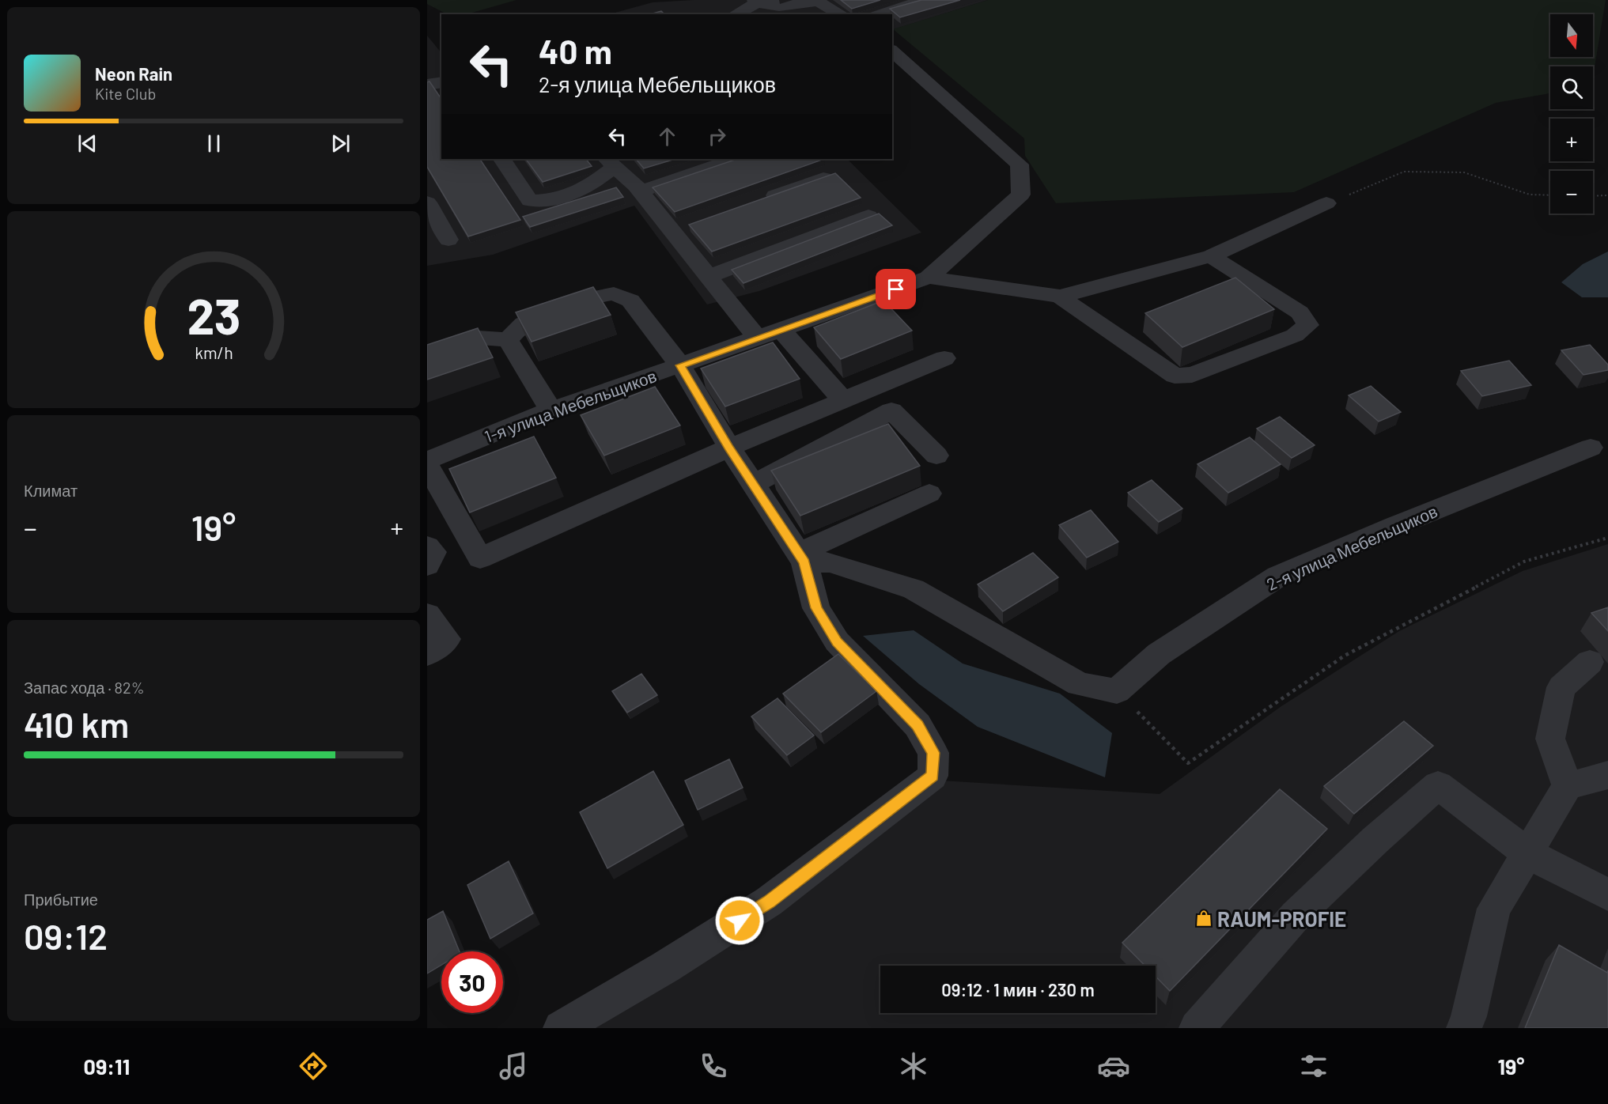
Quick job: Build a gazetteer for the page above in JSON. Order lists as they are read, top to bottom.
{
  "streets": {
    "street": ["1-я улица Мебельщиков", "2-я улица Мебельщиков"]
  },
  "places": {
    "shop": ["RAUM-PROFIE"]
  },
  "north": "bottom",
  "page": {
    "map_buttons": ["+", "−"],
    "turn": ["40 m", "2-я улица Мебельщиков"],
    "song": ["Neon Rain", "Kite Club"],
    "tile": [
      "Климат",
      ["Запас хода · 82%", "410 km"],
      ["Прибытие", "09:12"]
    ],
    "heat": ["−", "19°", "+"],
    "limit": "30",
    "trip": "09:12 · 1 мин · 230 m",
    "tabs": ["09:11", "19°"],
    "gauge": ["23", "km/h"]
  }
}
